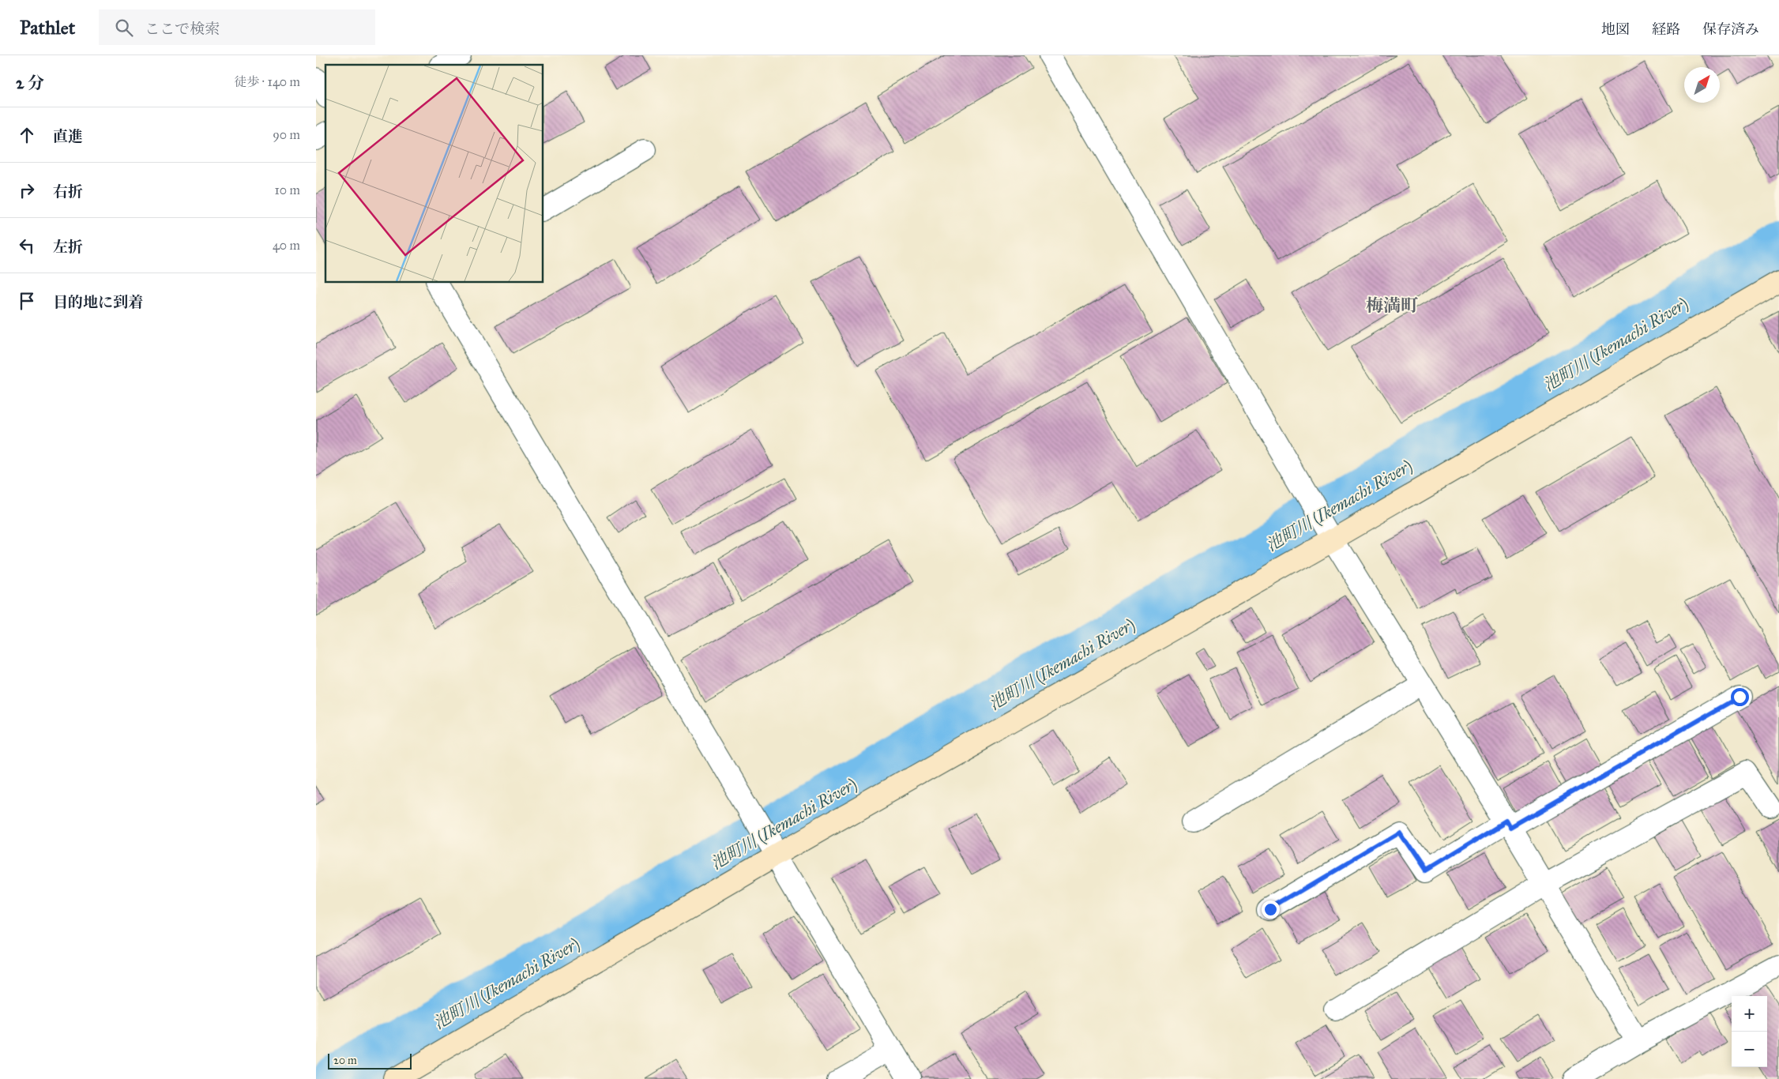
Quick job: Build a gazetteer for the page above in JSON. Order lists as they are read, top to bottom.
{
  "districts": ["梅満町"],
  "water": ["池町川 (Ikemachi River)"],
  "scale_bar": "20 m",
  "north": "top right",
  "page": {
    "header": "Pathlet",
    "search": "ここで検索",
    "nav": ["地図", "経路", "保存済み"],
    "heading": ["2 分", "徒歩 · 140 m"],
    "list": [
      ["直進", "90 m"],
      ["右折", "10 m"],
      ["左折", "40 m"],
      "目的地に到着"
    ],
    "map_buttons": ["+", "−"],
    "scale": "20 m"
  }
}
